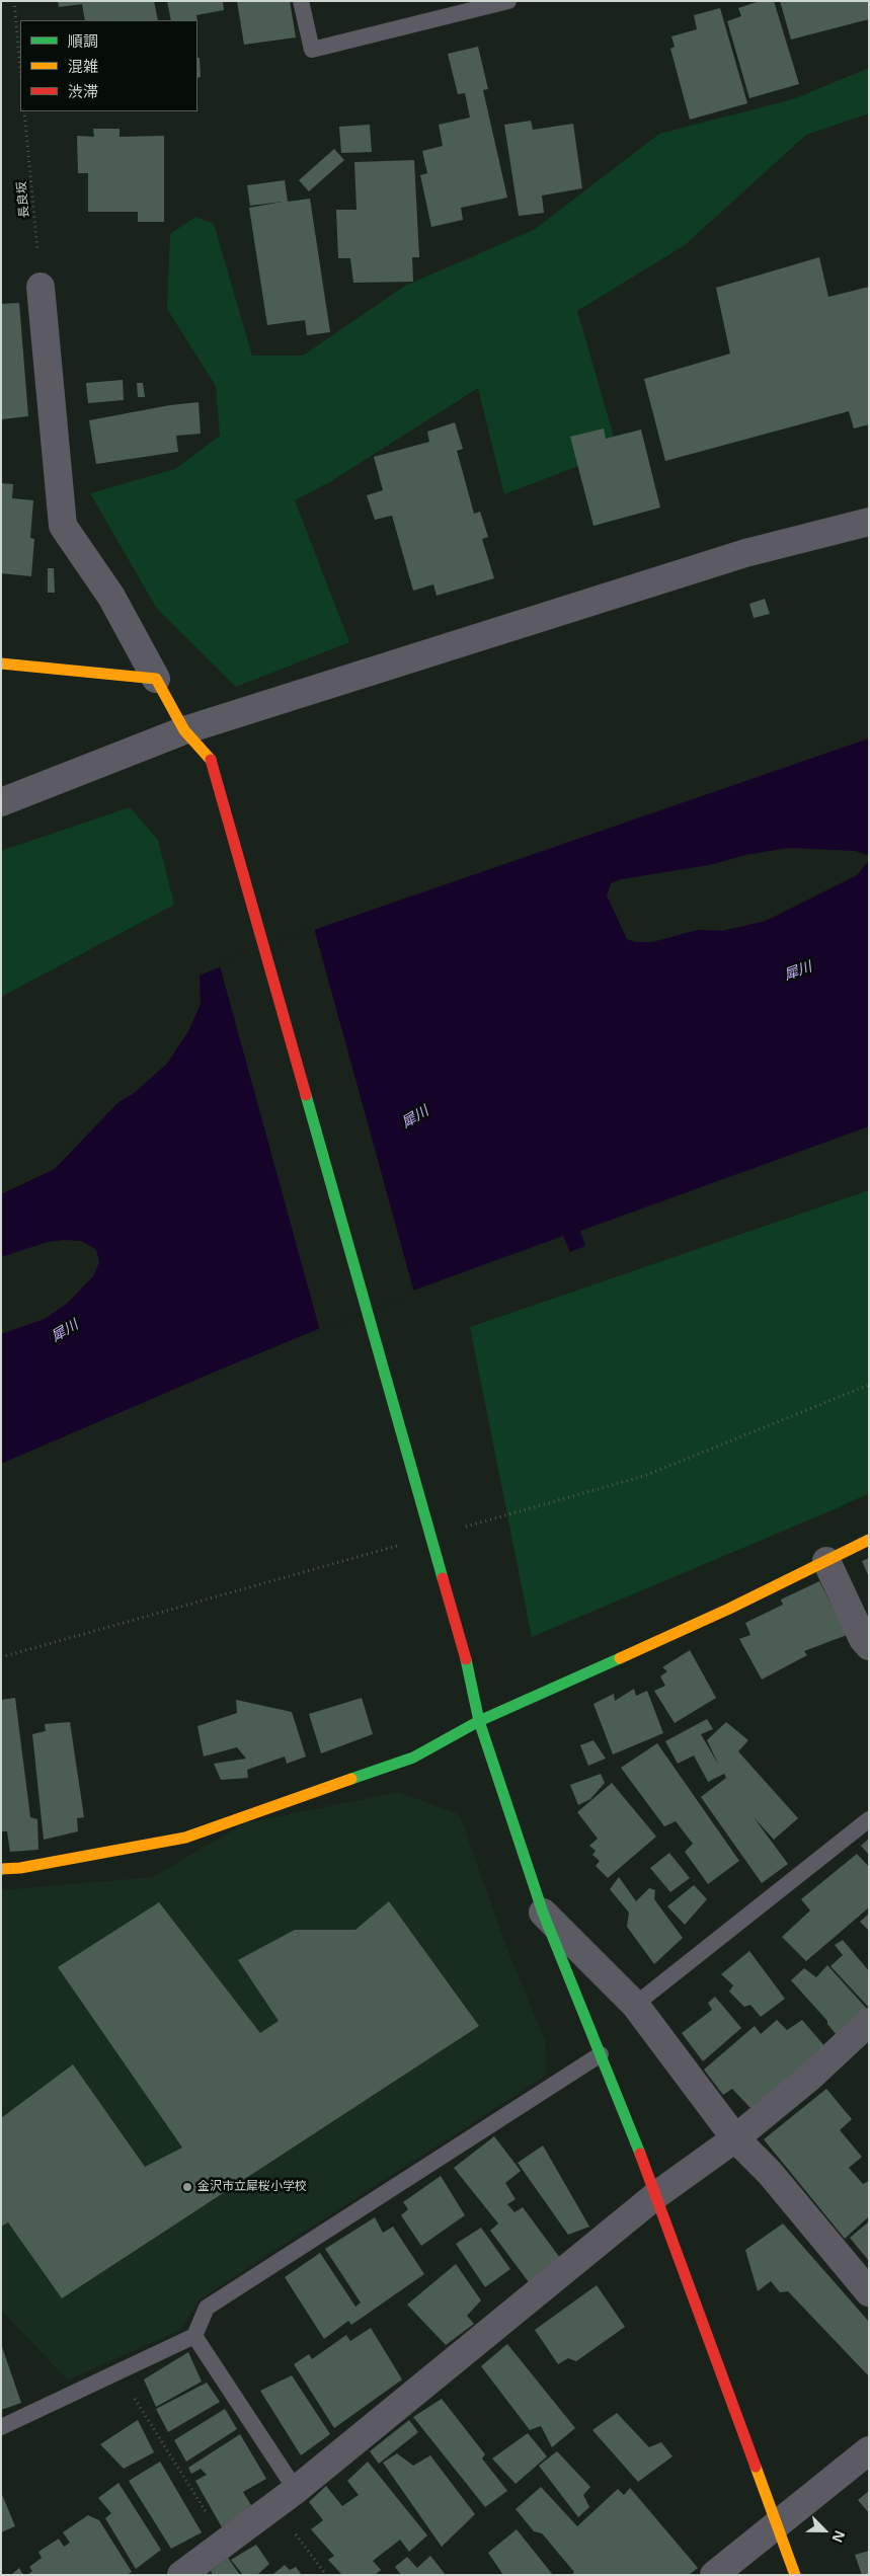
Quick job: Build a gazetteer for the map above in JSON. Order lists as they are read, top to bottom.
{
  "streets": {
    "path": ["長良坂"]
  },
  "water": ["犀川"],
  "places": ["金沢市立犀桜小学校"],
  "legend": ["順調", "混雑", "渋滞"],
  "north": "bottom right"
}
